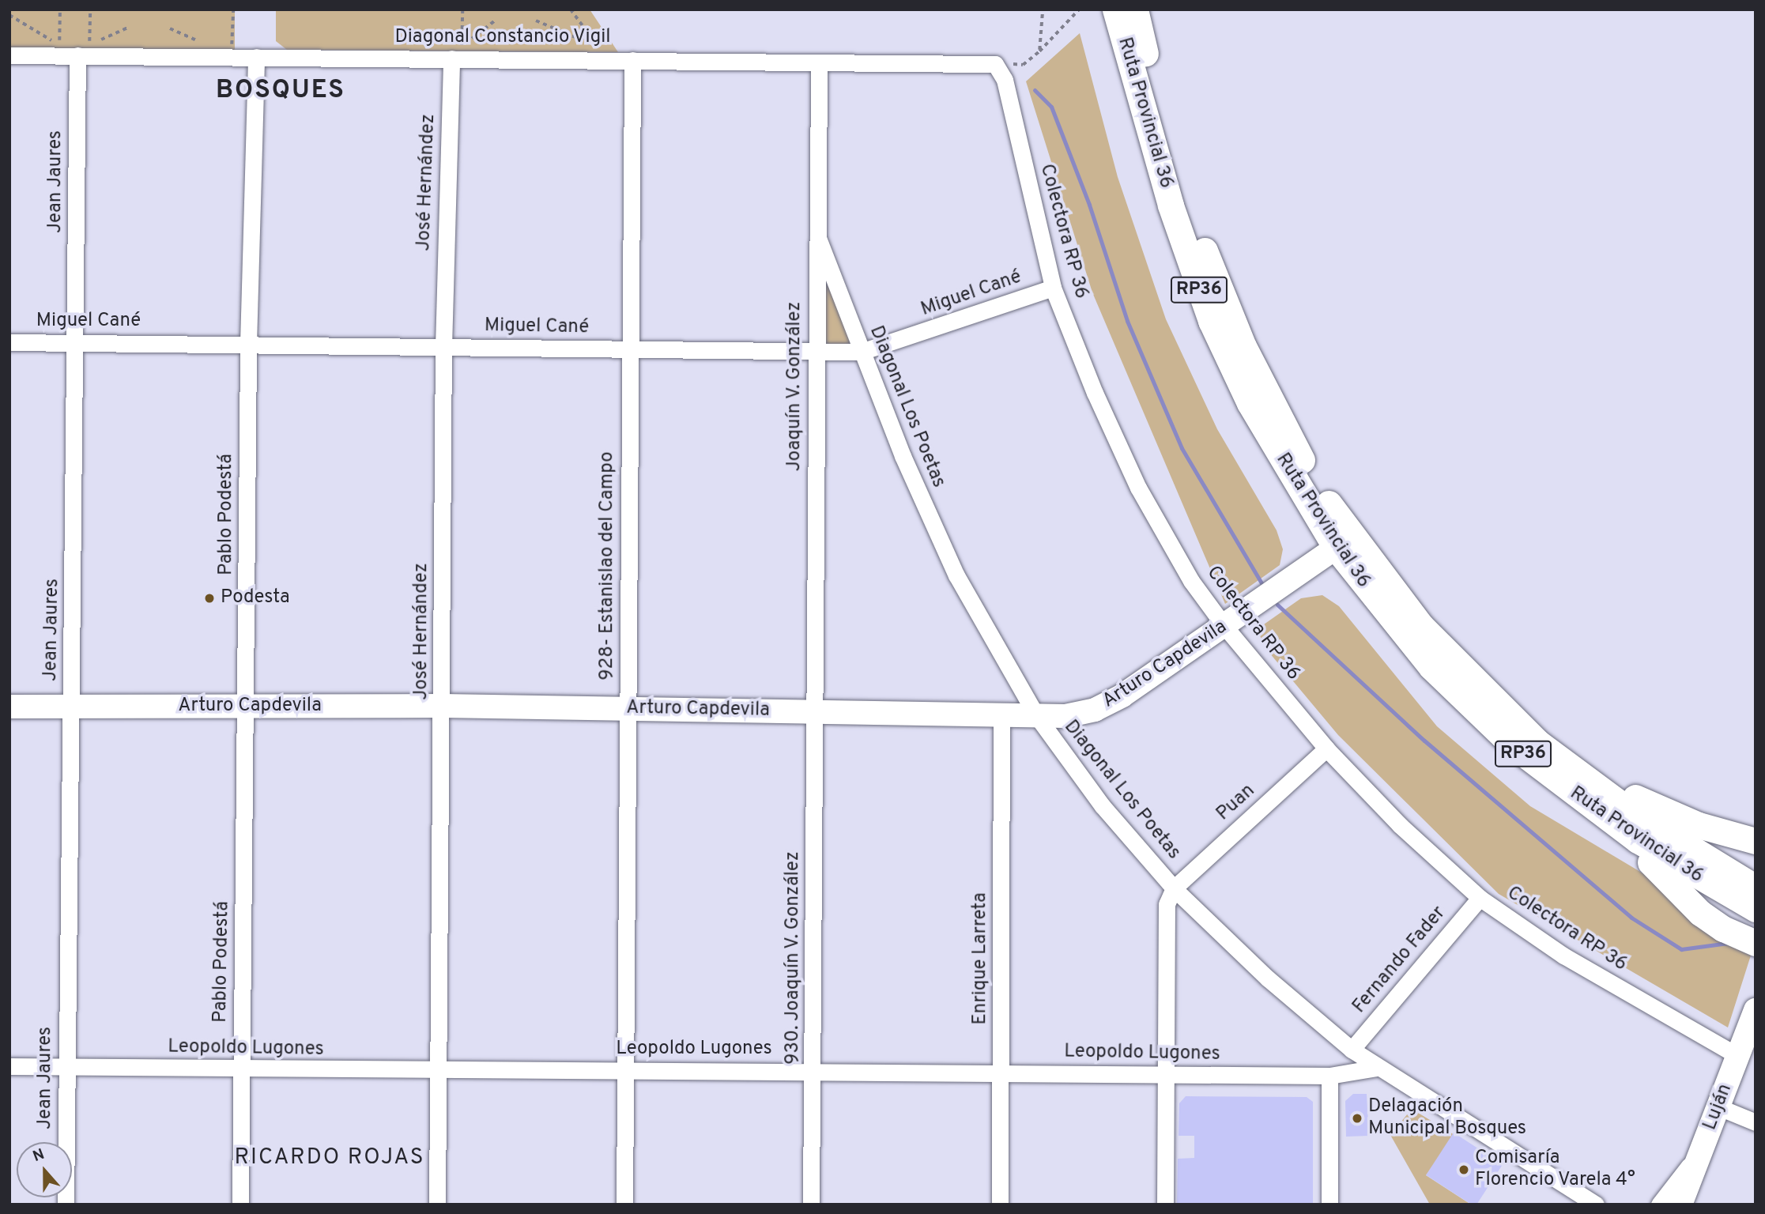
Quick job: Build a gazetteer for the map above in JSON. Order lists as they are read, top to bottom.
{
  "streets": {
    "main road": ["Ruta Provincial 36", "RP36"],
    "street": [
      "Diagonal Constancio Vigil",
      "Jean Jaures",
      "José Hernández",
      "Colectora RP 36",
      "Miguel Cané",
      "Joaquín V. González",
      "Diagonal Los Poetas",
      "Pablo Podestá",
      "928- Estanislao del Campo",
      "Arturo Capdevila",
      "Puan",
      "930. Joaquín V. González",
      "Enrique Larreta",
      "Fernando Fader",
      "Leopoldo Lugones",
      "Luján"
    ]
  },
  "crossings": [
    ["Diagonal Constancio Vigil", "Jean Jaures"],
    ["Diagonal Constancio Vigil", "José Hernández"],
    ["Diagonal Constancio Vigil", "Colectora RP 36"],
    ["Diagonal Constancio Vigil", "Joaquín V. González"],
    ["Diagonal Constancio Vigil", "Pablo Podestá"],
    ["Diagonal Constancio Vigil", "928- Estanislao del Campo"],
    ["Ruta Provincial 36", "Arturo Capdevila"],
    ["Jean Jaures", "Miguel Cané"],
    ["Jean Jaures", "Arturo Capdevila"],
    ["Jean Jaures", "Leopoldo Lugones"],
    ["José Hernández", "Miguel Cané"],
    ["José Hernández", "Arturo Capdevila"],
    ["José Hernández", "Leopoldo Lugones"],
    ["Colectora RP 36", "Miguel Cané"],
    ["Colectora RP 36", "Arturo Capdevila"],
    ["Colectora RP 36", "Puan"],
    ["Colectora RP 36", "Fernando Fader"],
    ["Colectora RP 36", "Luján"],
    ["Miguel Cané", "Joaquín V. González"],
    ["Miguel Cané", "Diagonal Los Poetas"],
    ["Miguel Cané", "Pablo Podestá"],
    ["Miguel Cané", "928- Estanislao del Campo"],
    ["Joaquín V. González", "Diagonal Los Poetas"],
    ["Joaquín V. González", "Arturo Capdevila"],
    ["Joaquín V. González", "930. Joaquín V. González"],
    ["Diagonal Los Poetas", "Arturo Capdevila"],
    ["Diagonal Los Poetas", "Puan"],
    ["Diagonal Los Poetas", "Fernando Fader"],
    ["Diagonal Los Poetas", "Leopoldo Lugones"],
    ["Pablo Podestá", "Arturo Capdevila"],
    ["Pablo Podestá", "Leopoldo Lugones"],
    ["928- Estanislao del Campo", "Arturo Capdevila"],
    ["928- Estanislao del Campo", "Leopoldo Lugones"],
    ["Arturo Capdevila", "930. Joaquín V. González"],
    ["Arturo Capdevila", "Enrique Larreta"],
    ["930. Joaquín V. González", "Leopoldo Lugones"],
    ["Enrique Larreta", "Leopoldo Lugones"]
  ],
  "districts": ["BOSQUES", "RICARDO ROJAS"],
  "places": ["Podesta", "Delagación Municipal Bosques", "Comisaría Florencio Varela 4°"],
  "north": "top"
}
